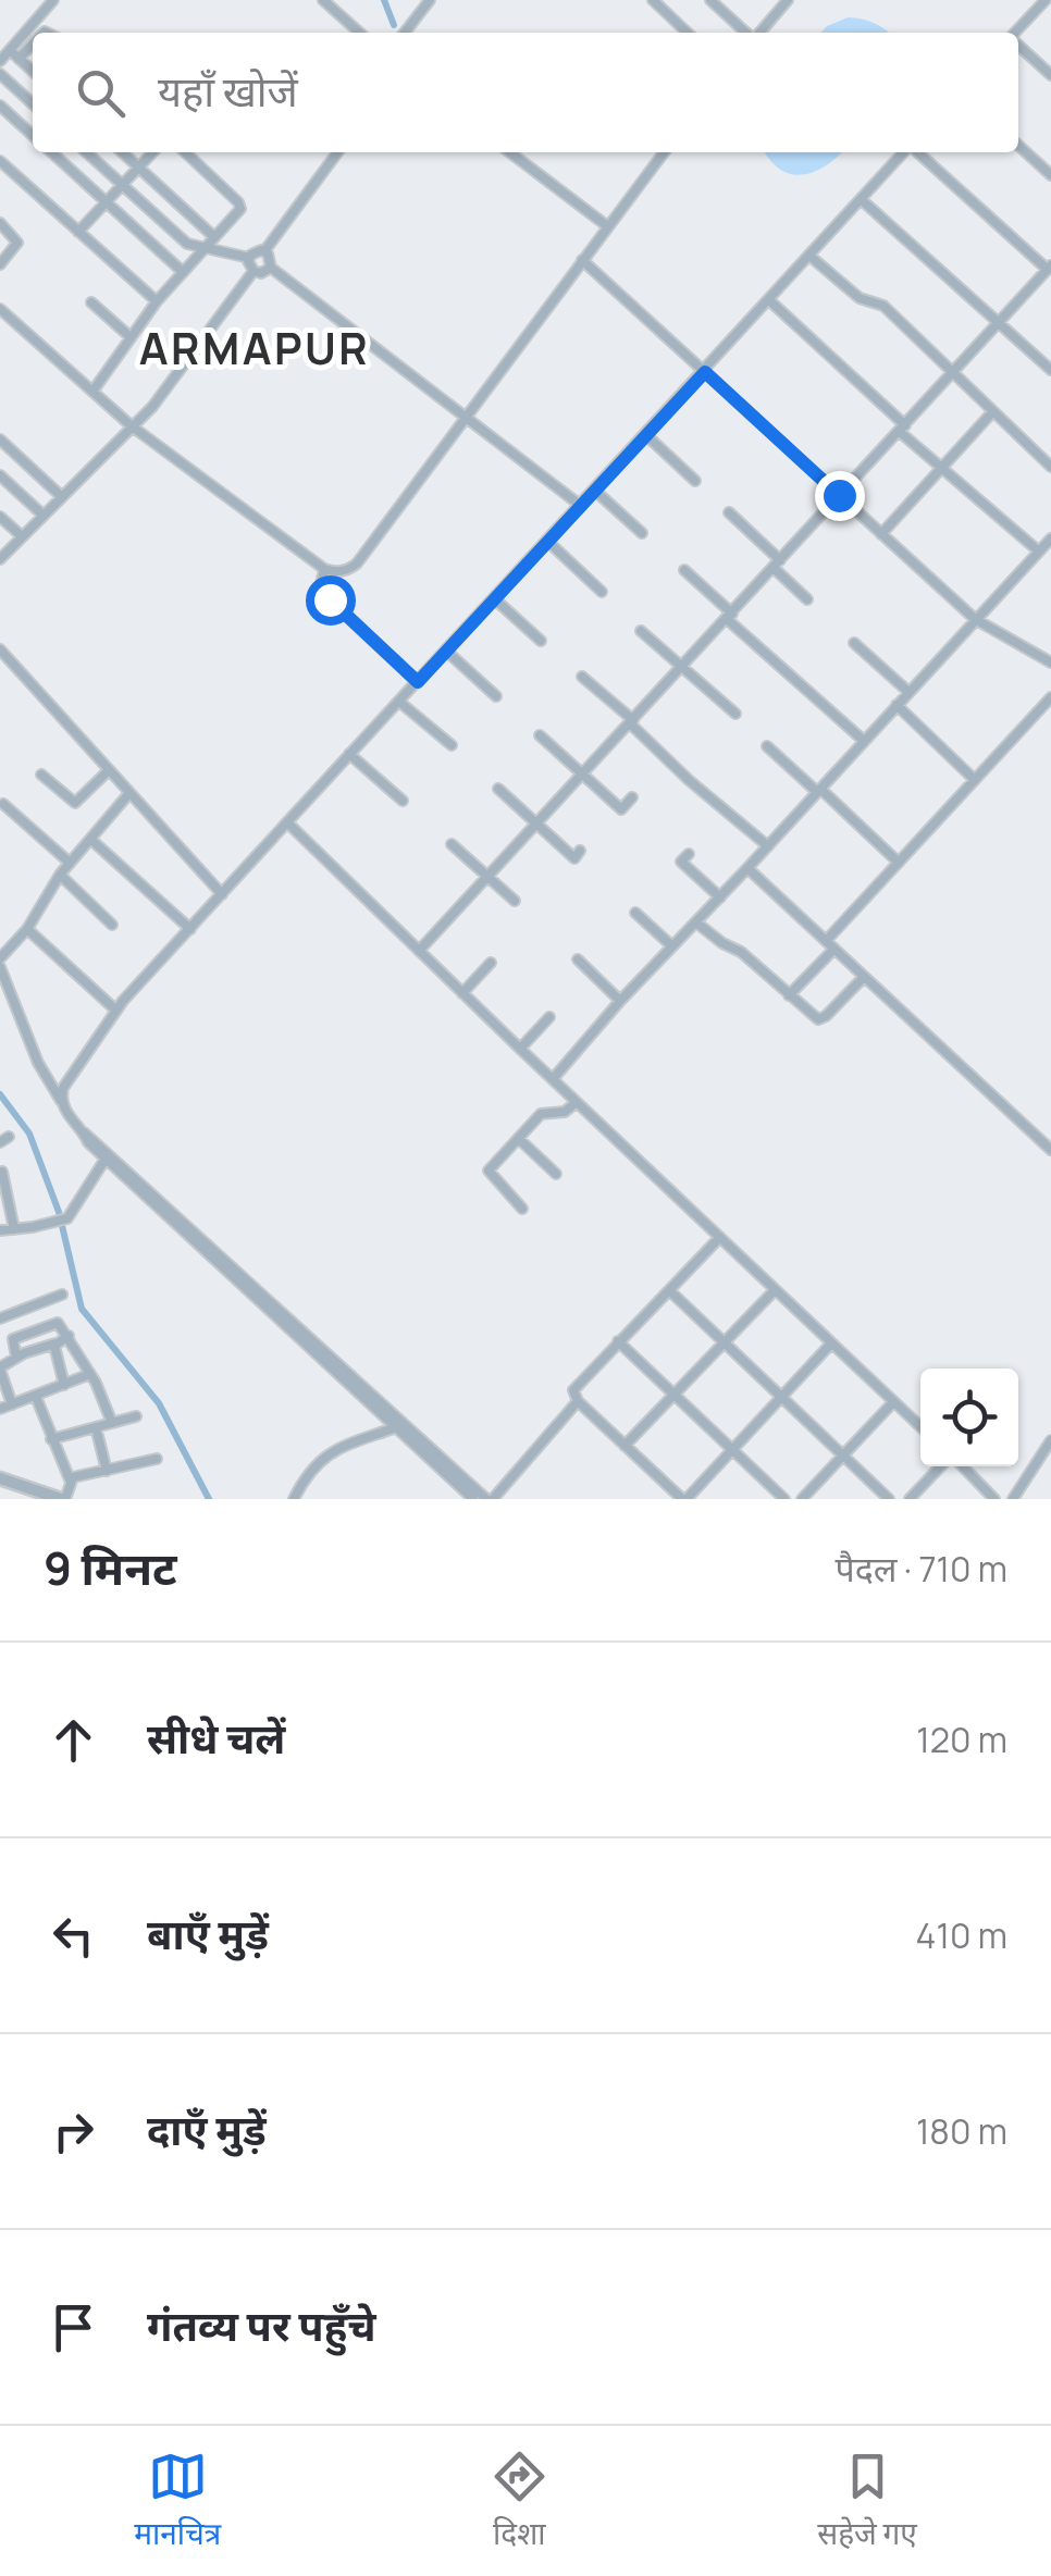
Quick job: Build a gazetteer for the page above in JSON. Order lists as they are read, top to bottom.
{
  "districts": ["ARMAPUR"],
  "page": {
    "search": "यहाँ खोजें",
    "heading": ["9 मिनट", "पैदल · 710 m"],
    "list": [
      ["सीधे चलें", "120 m"],
      ["बाएँ मुड़ें", "410 m"],
      ["दाएँ मुड़ें", "180 m"],
      "गंतव्य पर पहुँचे"
    ],
    "nav": ["मानचित्र", "दिशा", "सहेजे गए"]
  }
}
